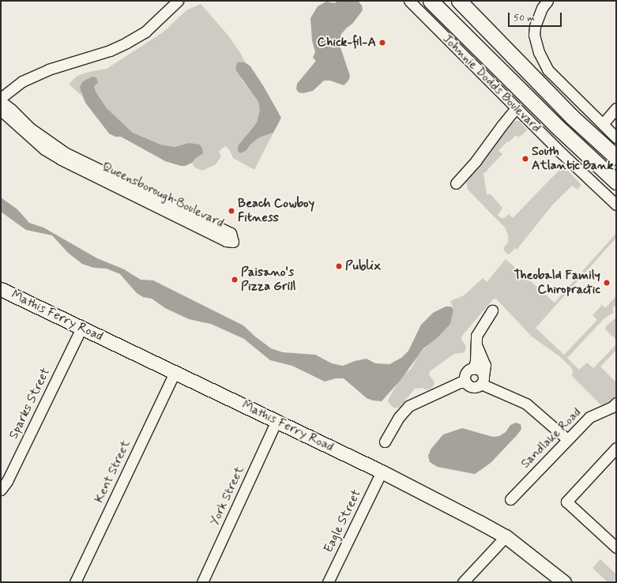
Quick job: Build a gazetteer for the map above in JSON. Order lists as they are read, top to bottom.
{
  "streets": {
    "highway": ["Johnnie Dodds Boulevard"],
    "main road": ["Mathis Ferry Road"],
    "street": [
      "Queensborough Boulevard",
      "Sparks Street",
      "Sandlake Road",
      "Kent Street",
      "York Street",
      "Eagle Street"
    ]
  },
  "crossings": [
    ["Mathis Ferry Road", "Sparks Street"],
    ["Mathis Ferry Road", "Kent Street"],
    ["Mathis Ferry Road", "York Street"],
    ["Mathis Ferry Road", "Eagle Street"]
  ],
  "places": [
    "Chick-fil-A",
    "South Atlantic Bank",
    "Beach Cowboy Fitness",
    "Publix",
    "Paisano's Pizza Grill",
    "Theobald Family Chiropractic"
  ],
  "scale_bar": "50 m"
}
